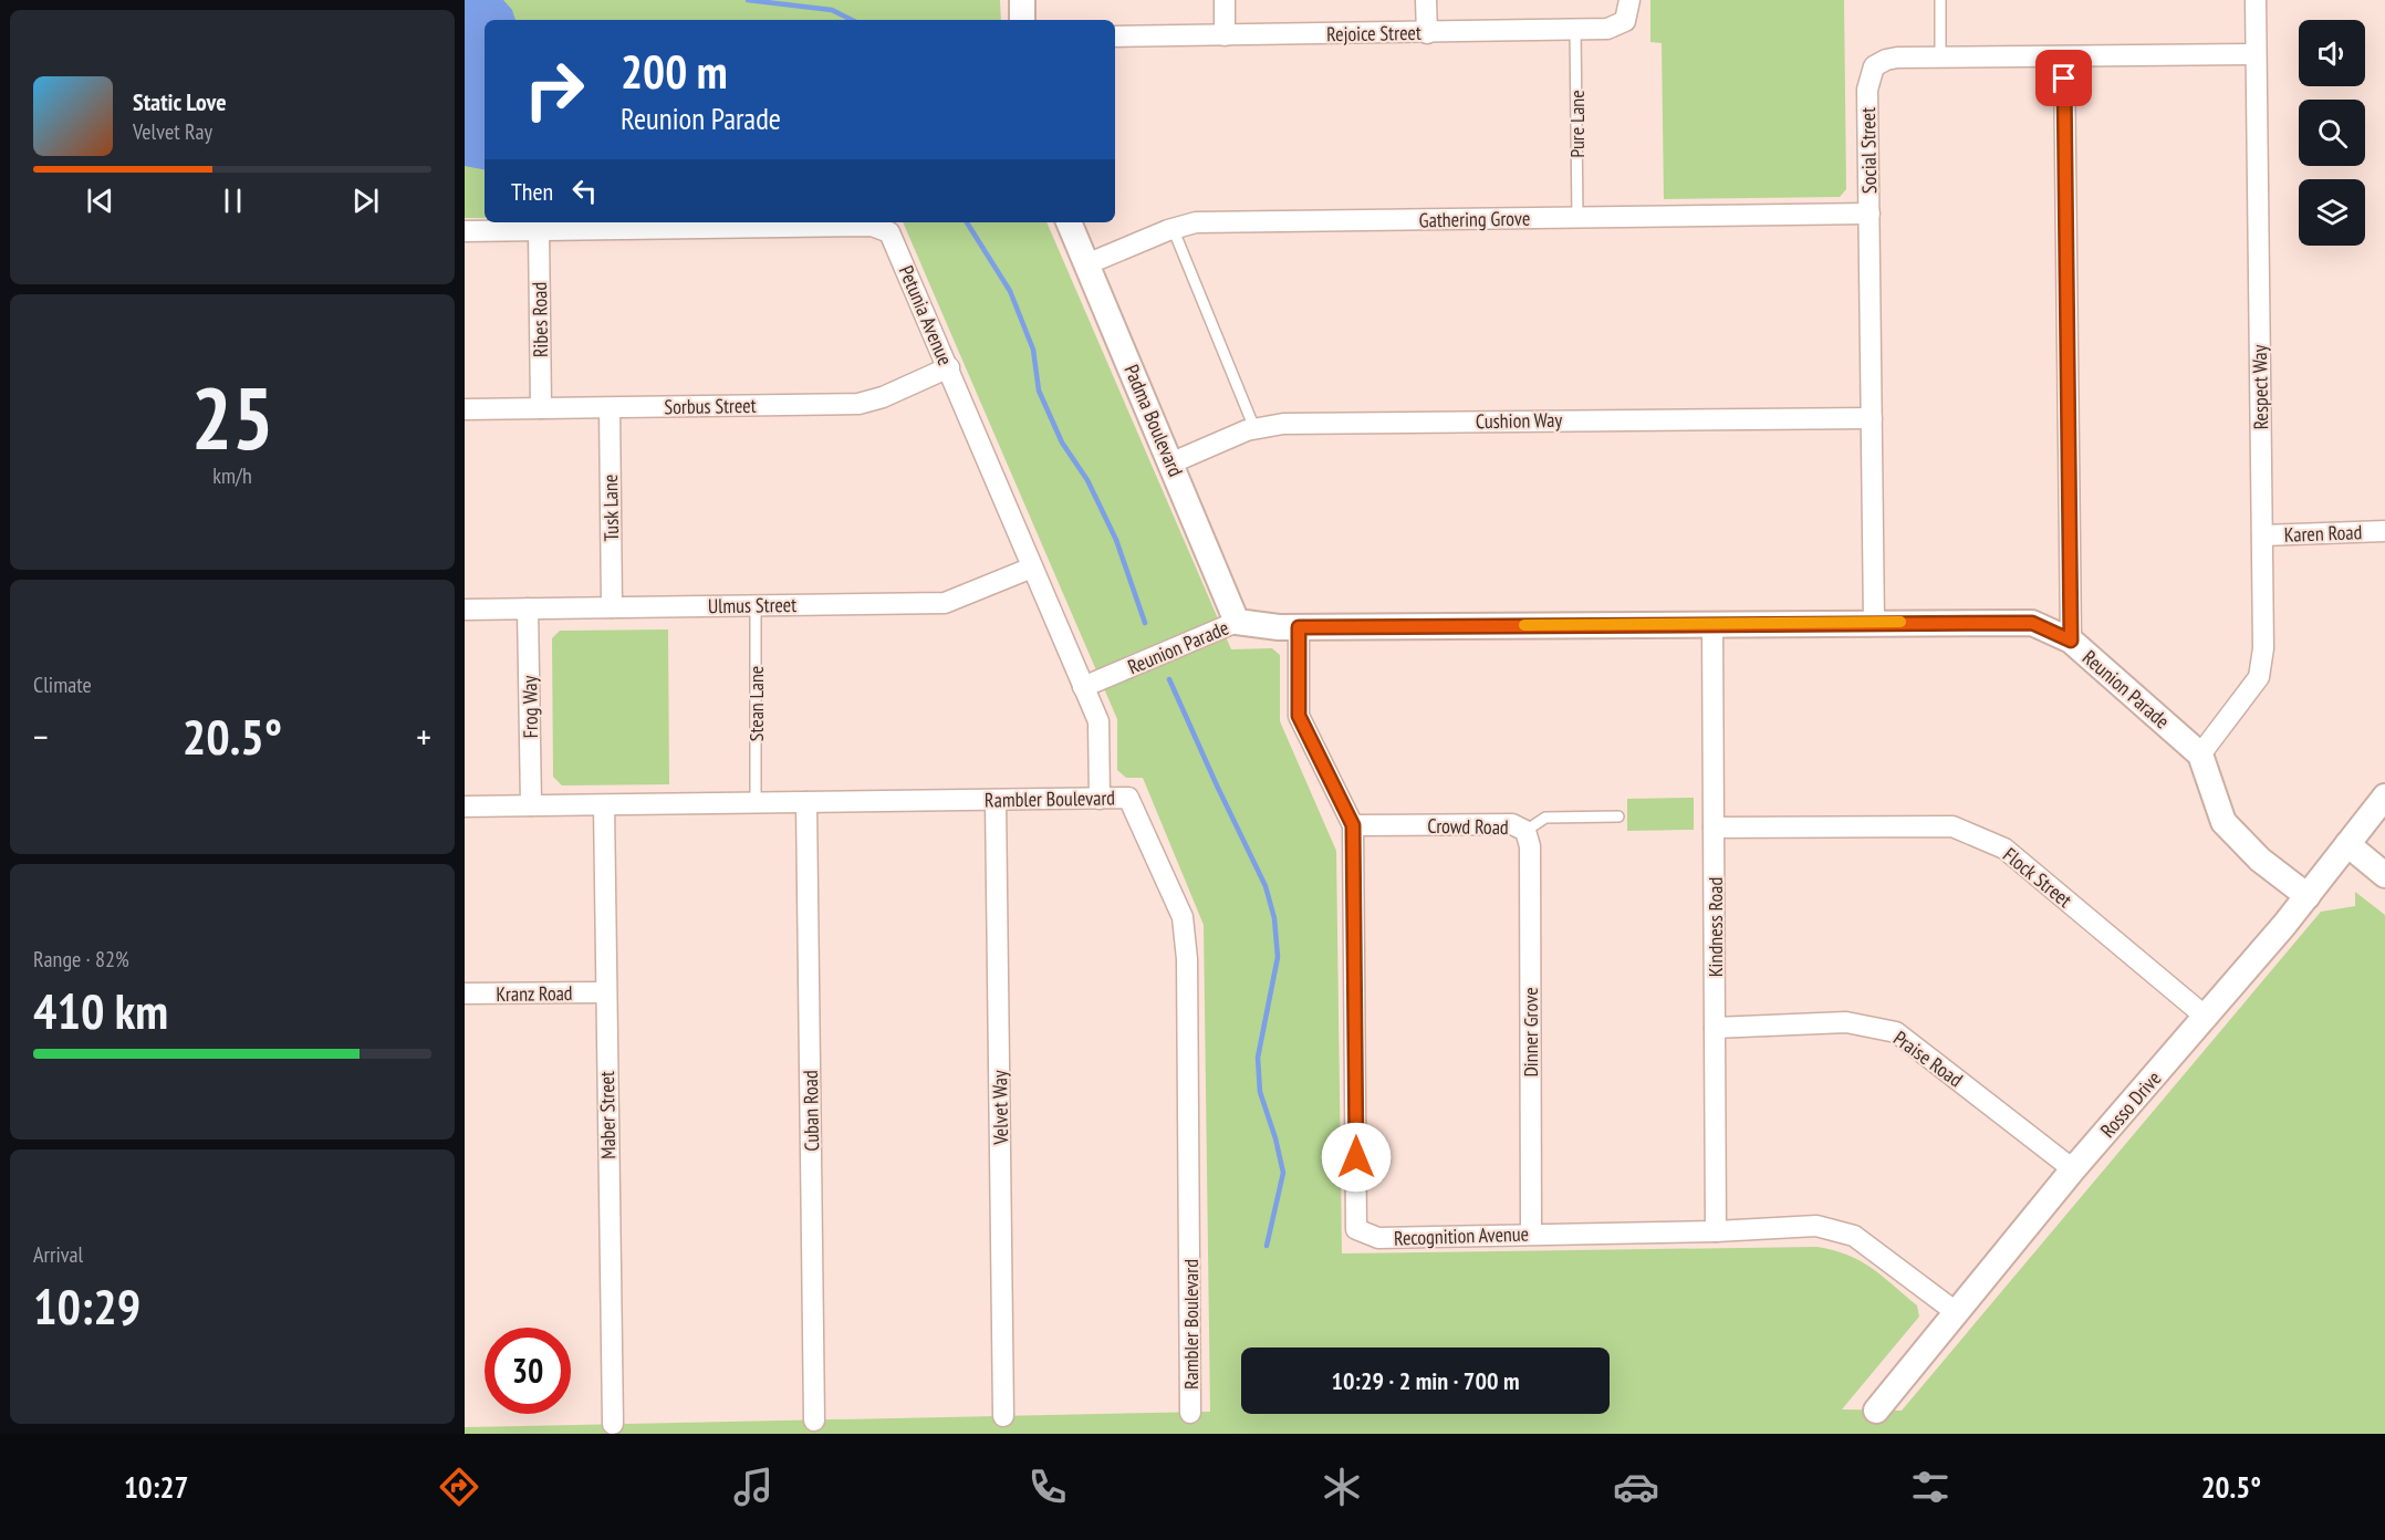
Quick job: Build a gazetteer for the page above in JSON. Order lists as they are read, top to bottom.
{
  "streets": {
    "street": [
      "Rejoice Street",
      "Social Street",
      "Gathering Grove",
      "Petunia Avenue",
      "Ribes Road",
      "Respect Way",
      "Sorbus Street",
      "Padma Boulevard",
      "Cushion Way",
      "Tusk Lane",
      "Karen Road",
      "Ulmus Street",
      "Reunion Parade",
      "Frog Way",
      "Rambler Boulevard",
      "Crowd Road",
      "Flock Street",
      "Kindness Road",
      "Kranz Road",
      "Dinner Grove",
      "Praise Road",
      "Rosso Drive",
      "Velvet Way",
      "Cuban Road",
      "Maber Street",
      "Recognition Avenue"
    ],
    "lane": ["Pure Lane", "Stean Lane"]
  },
  "crossings": [
    ["Rejoice Street", "Pure Lane"],
    ["Pure Lane", "Gathering Grove"],
    ["Social Street", "Gathering Grove"],
    ["Social Street", "Respect Way"],
    ["Social Street", "Cushion Way"],
    ["Social Street", "Reunion Parade"],
    ["Gathering Grove", "Padma Boulevard"],
    ["Petunia Avenue", "Ribes Road"],
    ["Petunia Avenue", "Sorbus Street"],
    ["Petunia Avenue", "Ulmus Street"],
    ["Petunia Avenue", "Reunion Parade"],
    ["Petunia Avenue", "Rambler Boulevard"],
    ["Ribes Road", "Sorbus Street"],
    ["Respect Way", "Karen Road"],
    ["Respect Way", "Reunion Parade"],
    ["Sorbus Street", "Tusk Lane"],
    ["Padma Boulevard", "Cushion Way"],
    ["Padma Boulevard", "Reunion Parade"],
    ["Tusk Lane", "Ulmus Street"],
    ["Ulmus Street", "Stean Lane"],
    ["Ulmus Street", "Frog Way"],
    ["Reunion Parade", "Kindness Road"],
    ["Reunion Parade", "Rosso Drive"],
    ["Reunion Parade", "Recognition Avenue"],
    ["Stean Lane", "Rambler Boulevard"],
    ["Frog Way", "Rambler Boulevard"],
    ["Rambler Boulevard", "Velvet Way"],
    ["Rambler Boulevard", "Cuban Road"],
    ["Rambler Boulevard", "Maber Street"],
    ["Crowd Road", "Dinner Grove"],
    ["Crowd Road", "Recognition Avenue"],
    ["Flock Street", "Kindness Road"],
    ["Flock Street", "Rosso Drive"],
    ["Kindness Road", "Praise Road"],
    ["Kindness Road", "Recognition Avenue"],
    ["Kranz Road", "Maber Street"],
    ["Dinner Grove", "Recognition Avenue"],
    ["Praise Road", "Rosso Drive"],
    ["Rosso Drive", "Recognition Avenue"]
  ],
  "page": {
    "turn": ["200 m", "Reunion Parade"],
    "song": ["Static Love", "Velvet Ray"],
    "then": "Then",
    "tile": [
      ["25", "km/h"],
      "Climate",
      ["Range · 82%", "410 km"],
      ["Arrival", "10:29"]
    ],
    "heat": ["−", "20.5°", "+"],
    "limit": "30",
    "trip": "10:29 · 2 min · 700 m",
    "tabs": ["10:27", "20.5°"]
  }
}
